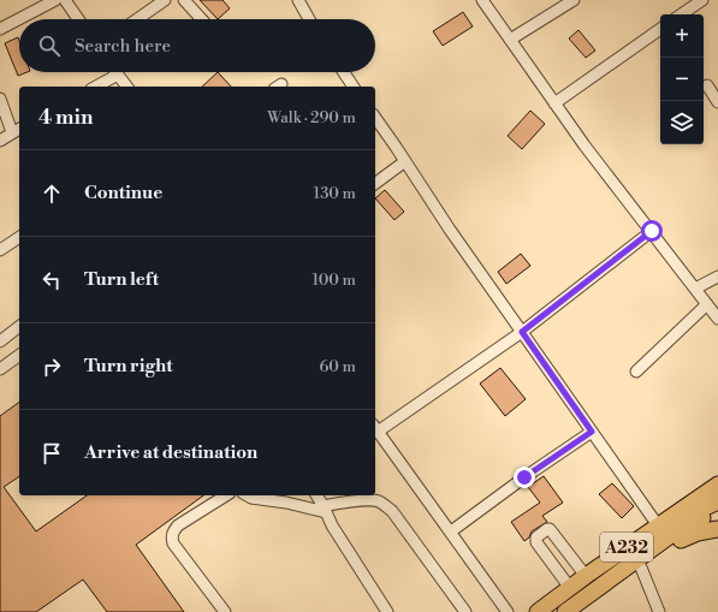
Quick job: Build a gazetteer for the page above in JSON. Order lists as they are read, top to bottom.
{
  "streets": {
    "highway": ["A232"]
  },
  "page": {
    "map_buttons": ["+", "−"],
    "search": "Search here",
    "heading": ["4 min", "Walk · 290 m"],
    "list": [
      ["Continue", "130 m"],
      ["Turn left", "100 m"],
      ["Turn right", "60 m"],
      "Arrive at destination"
    ]
  }
}
